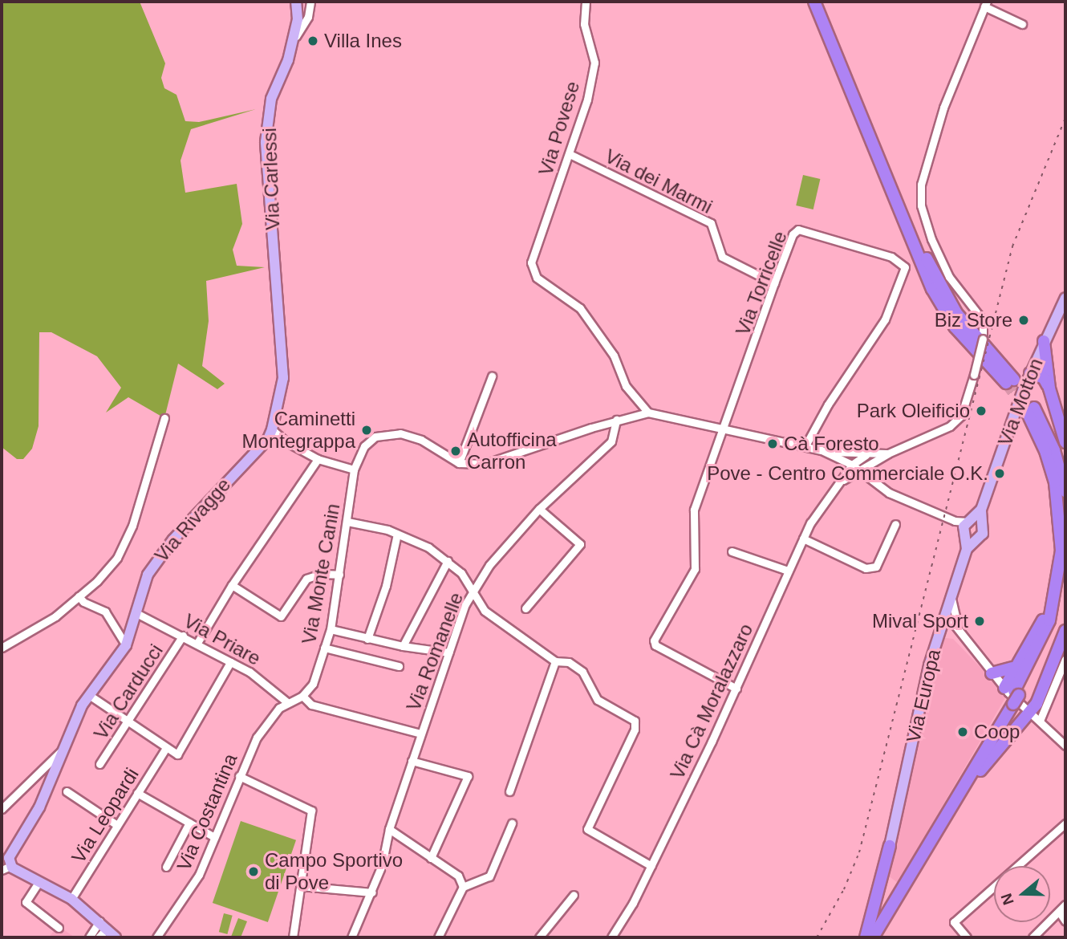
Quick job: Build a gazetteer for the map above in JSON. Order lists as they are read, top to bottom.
{
  "streets": {
    "main road": [
      "Via Carlessi",
      "Via Motton",
      "Via Rivagge",
      "Via Europa"
    ],
    "street": [
      "Via Povese",
      "Via dei Marmi",
      "Via Torricelle",
      "Via Monte Canin",
      "Via Priare",
      "Via Romanelle",
      "Via Carducci",
      "Via Cà Moralazzaro",
      "Via Costantina",
      "Via Leopardi"
    ]
  },
  "crossings": [
    ["Via Povese", "Via dei Marmi"],
    ["Via Carlessi", "Via Rivagge"],
    ["Via dei Marmi", "Via Torricelle"],
    ["Via Torricelle", "Via Cà Moralazzaro"],
    ["Via Motton", "Via Europa"],
    ["Via Rivagge", "Via Priare"],
    ["Via Priare", "Via Carducci"],
    ["Via Priare", "Via Costantina"]
  ],
  "places": [
    "Villa Ines",
    "Biz Store",
    "Park Oleificio",
    "Caminetti Montegrappa",
    "Cà Foresto",
    "Autofficina Carron",
    "Pove - Centro Commerciale O.K.",
    "Mival Sport",
    "Coop",
    "Campo Sportivo di Pove"
  ],
  "north": "left"
}
